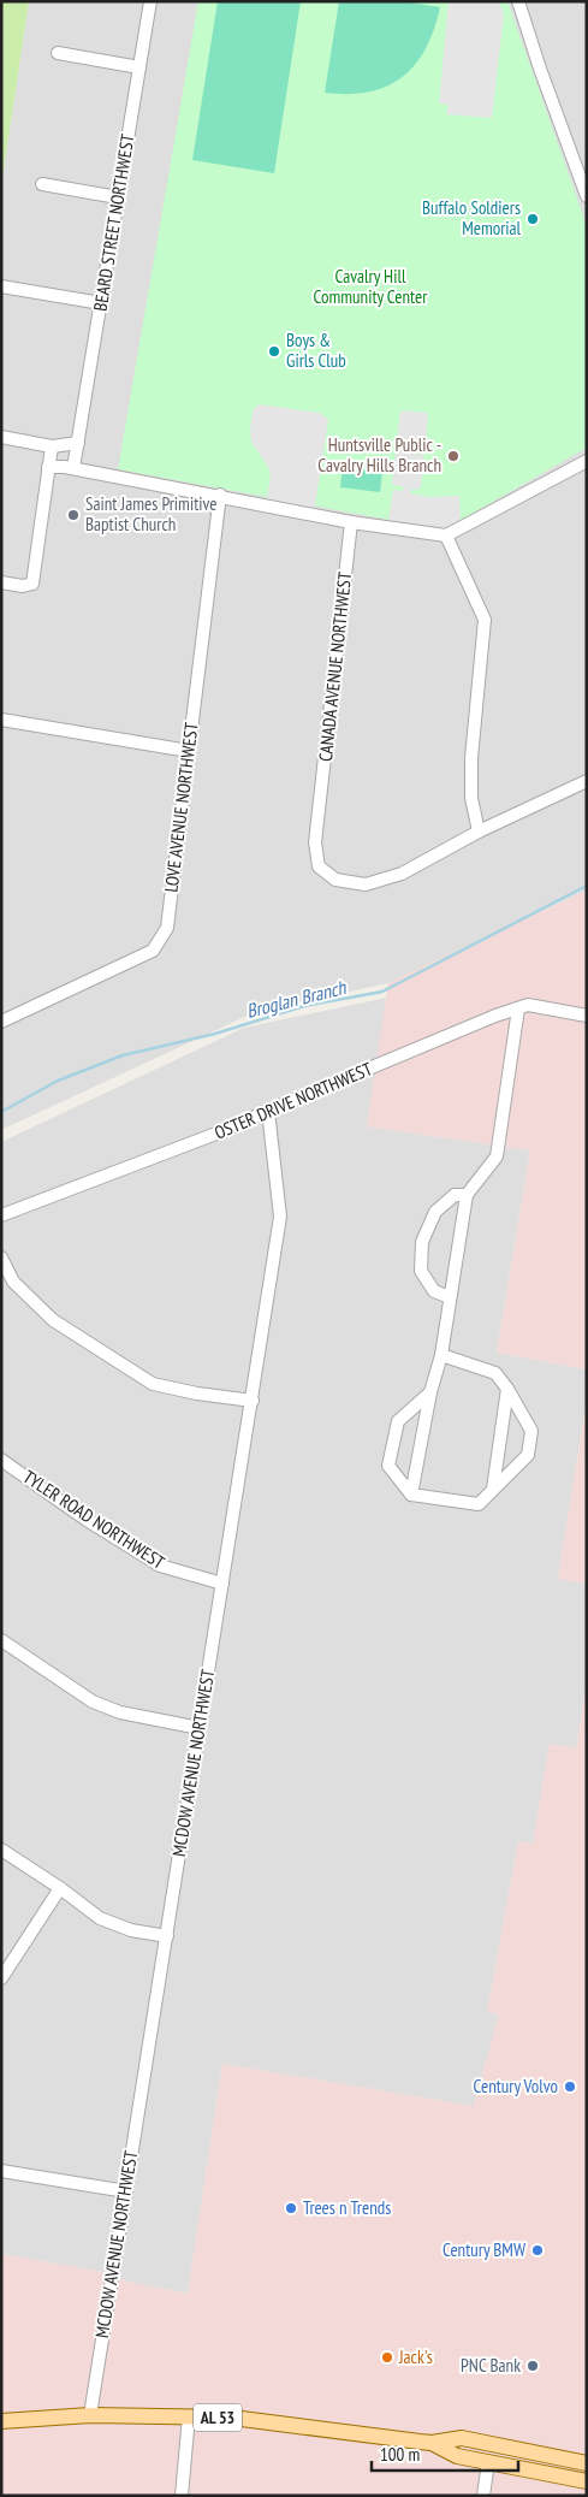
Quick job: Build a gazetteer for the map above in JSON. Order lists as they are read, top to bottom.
{
  "streets": {
    "main road": ["AL 53"],
    "street": [
      "BEARD STREET NORTHWEST",
      "CANADA AVENUE NORTHWEST",
      "LOVE AVENUE NORTHWEST",
      "OSTER DRIVE NORTHWEST",
      "TYLER ROAD NORTHWEST",
      "MCDOW AVENUE NORTHWEST"
    ]
  },
  "crossings": [
    ["OSTER DRIVE NORTHWEST", "MCDOW AVENUE NORTHWEST"],
    ["TYLER ROAD NORTHWEST", "MCDOW AVENUE NORTHWEST"],
    ["MCDOW AVENUE NORTHWEST", "AL 53"]
  ],
  "water": ["Broglan Branch"],
  "parks": ["Cavalry Hill Community Center"],
  "places": [
    "Buffalo Soldiers Memorial",
    "Boys & Girls Club",
    "Huntsville Public - Cavalry Hills Branch",
    "Saint James Primitive Baptist Church",
    "Century Volvo",
    "Trees n Trends",
    "Century BMW",
    "Jack's",
    "PNC Bank"
  ],
  "scale_bar": "100 m"
}
